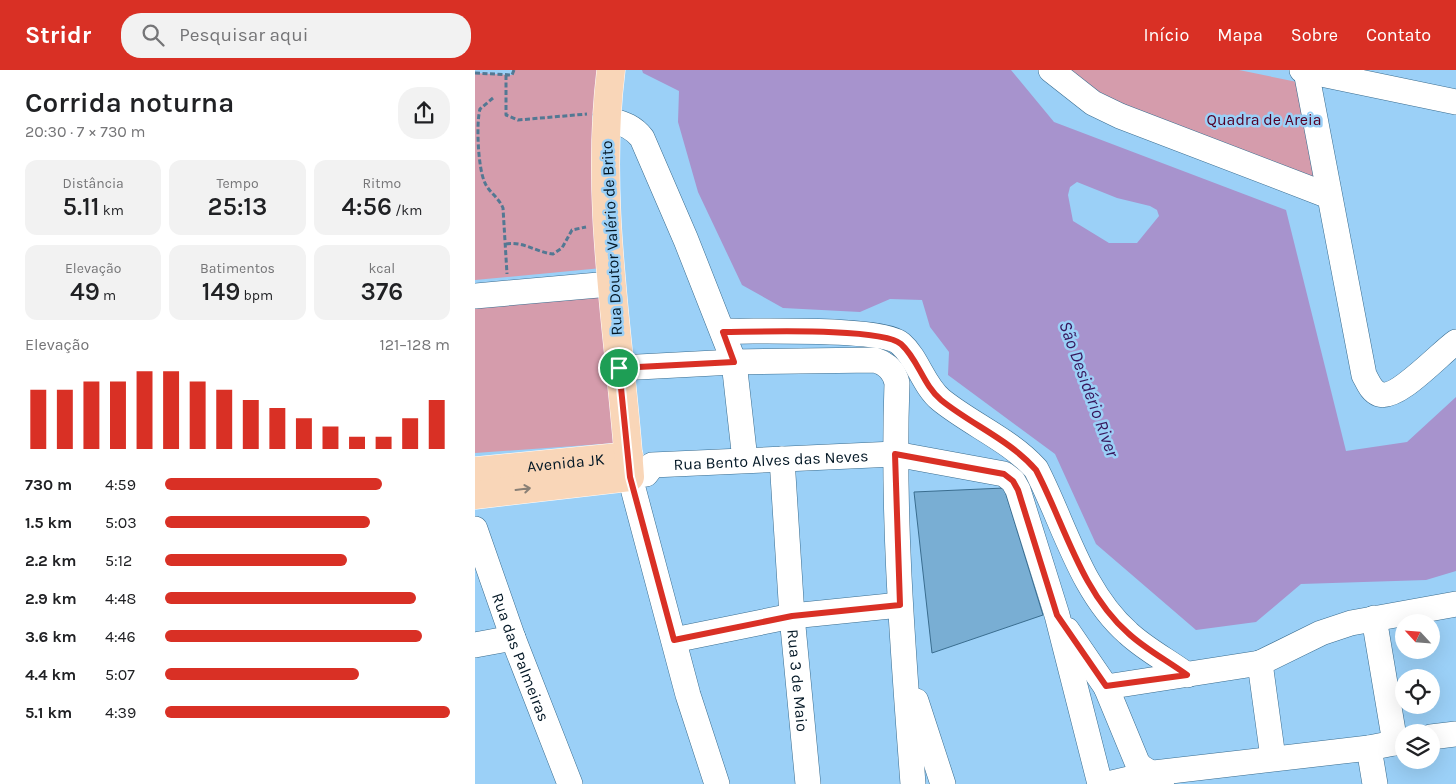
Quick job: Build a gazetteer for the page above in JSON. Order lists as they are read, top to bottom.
{
  "streets": {
    "main road": ["Rua Doutor Valério de Brito", "Avenida JK"],
    "street": ["Rua Bento Alves das Neves", "Rua das Palmeiras", "Rua 3 de Maio"]
  },
  "crossings": [
    ["Rua Doutor Valério de Brito", "Rua Bento Alves das Neves"],
    ["Rua Doutor Valério de Brito", "Avenida JK"],
    ["Rua Bento Alves das Neves", "Avenida JK"],
    ["Rua Bento Alves das Neves", "Rua 3 de Maio"]
  ],
  "water": ["São Desidério River"],
  "parks": ["Quadra de Areia"],
  "north": "top left",
  "page": {
    "header": "Stridr",
    "search": "Pesquisar aqui",
    "nav": [
      "Início",
      "Mapa",
      "Sobre",
      "Contato"
    ],
    "heading": ["Corrida noturna", "20:30 · 7 × 730 m"],
    "stats": [
      ["Distância", "5.11 km"],
      ["Tempo", "25:13"],
      ["Ritmo", "4:56 /km"],
      ["Elevação", "49 m"],
      ["Batimentos", "149 bpm"],
      ["kcal", "376"]
    ],
    "chart": ["Elevação", "121–128 m"],
    "list": [
      {
        "name": "730 m",
        "note": "4:59"
      },
      {
        "name": "1.5 km",
        "note": "5:03"
      },
      {
        "name": "2.2 km",
        "note": "5:12"
      },
      {
        "name": "2.9 km",
        "note": "4:48"
      },
      {
        "name": "3.6 km",
        "note": "4:46"
      },
      {
        "name": "4.4 km",
        "note": "5:07"
      },
      {
        "name": "5.1 km",
        "note": "4:39"
      }
    ]
  }
}
